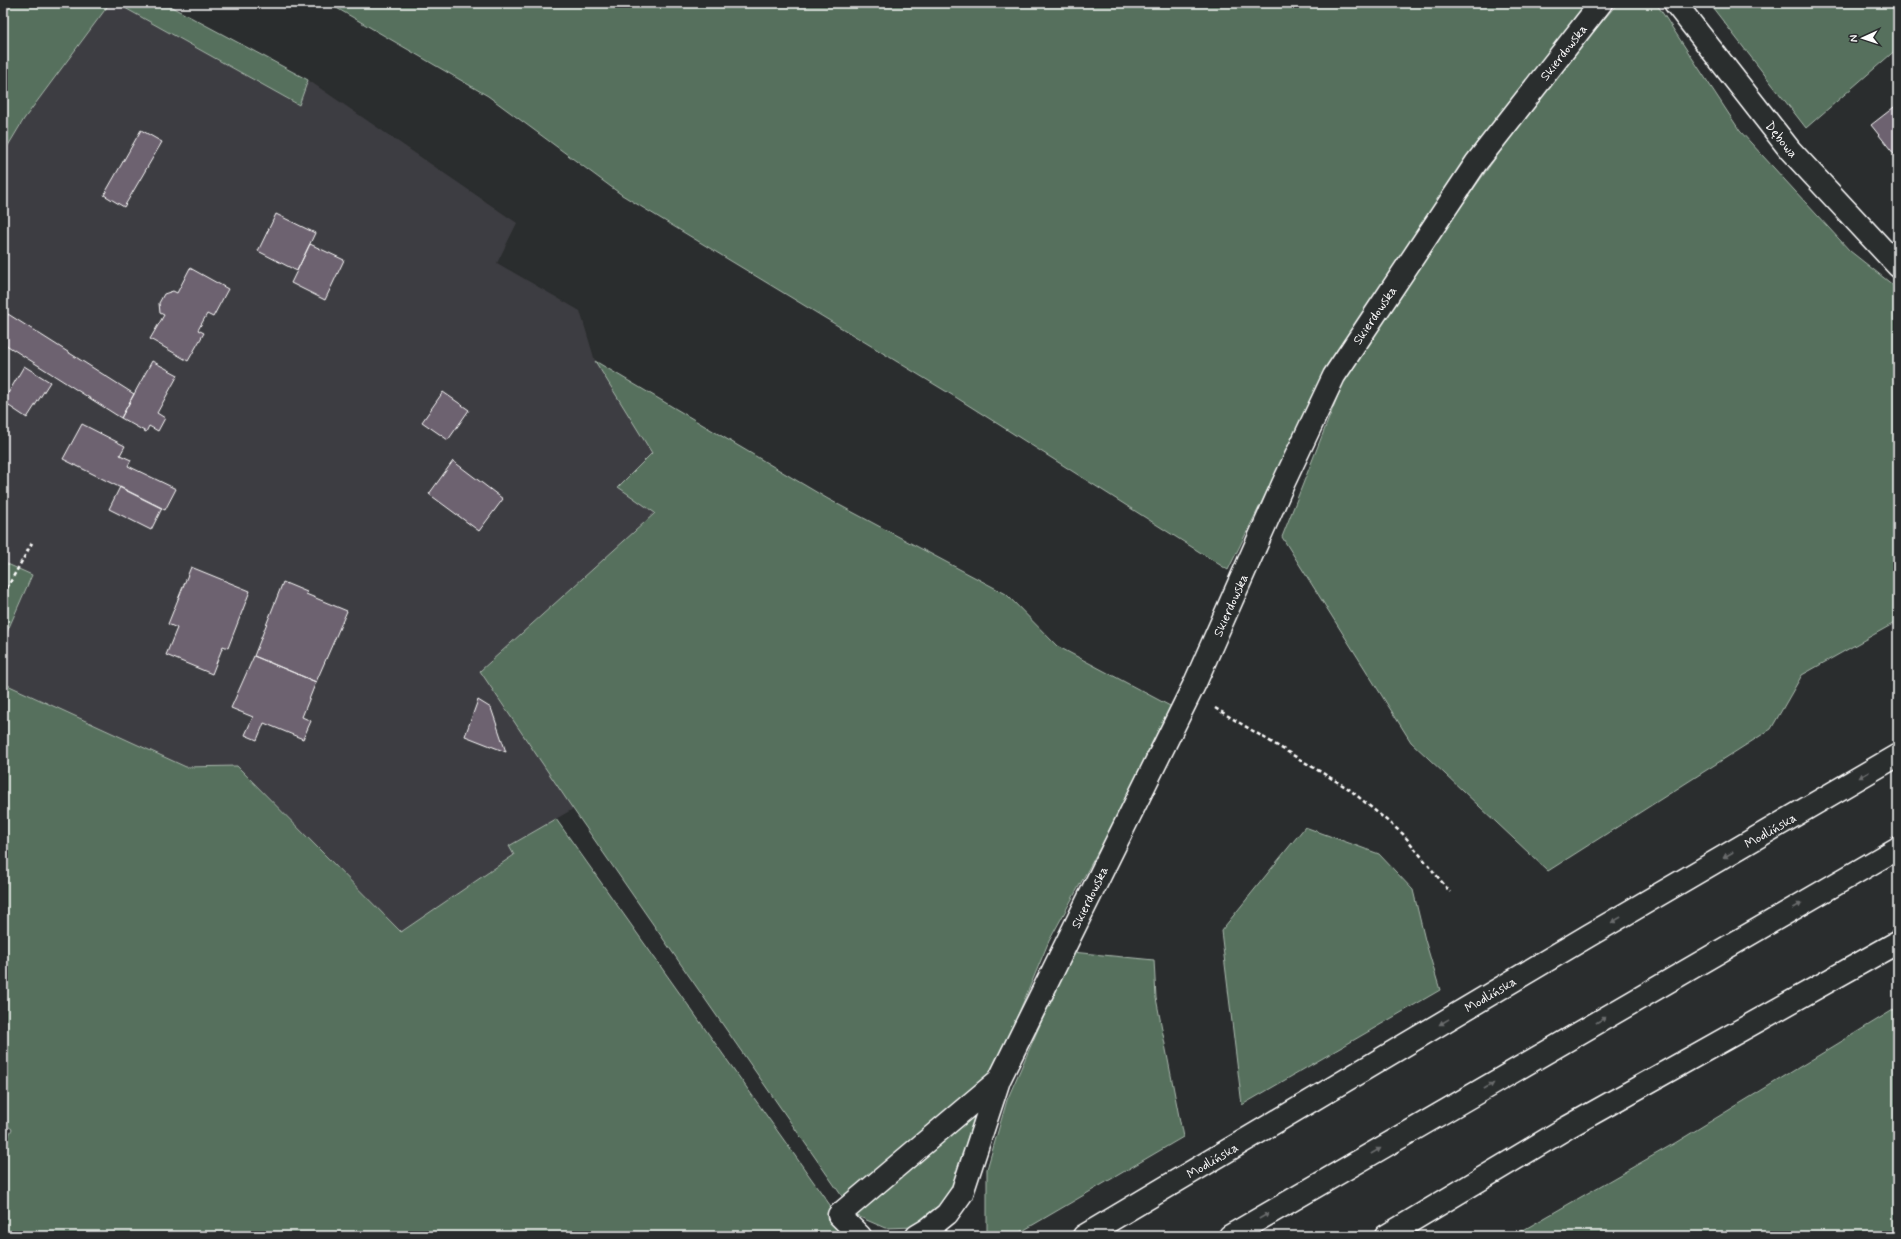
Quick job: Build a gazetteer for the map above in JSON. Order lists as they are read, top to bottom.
{
  "streets": {
    "street": ["Skierdowska", "Dębowa", "Modlińska"]
  },
  "north": "left"
}
